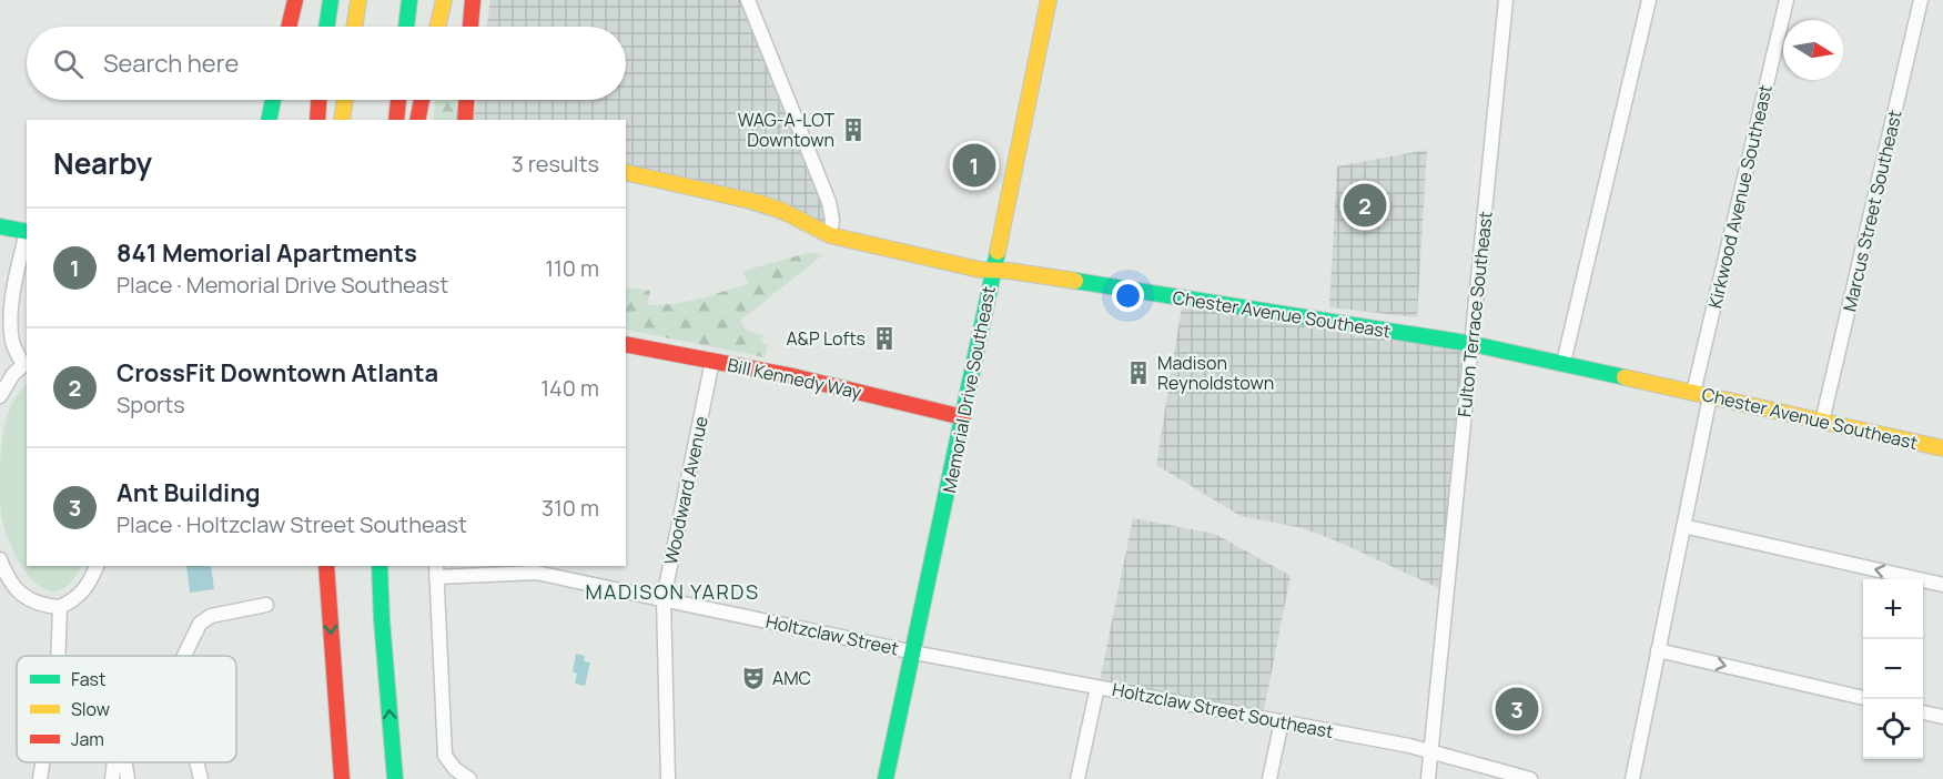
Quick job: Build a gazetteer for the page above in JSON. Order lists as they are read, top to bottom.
{
  "streets": {
    "main road": ["Chester Avenue Southeast", "Bill Kennedy Way", "Memorial Drive Southeast"],
    "street": [
      "Kirkwood Avenue Southeast",
      "Marcus Street Southeast",
      "Fulton Terrace Southeast",
      "Woodward Avenue",
      "Holtzclaw Street",
      "Holtzclaw Street Southeast"
    ]
  },
  "crossings": [
    ["Kirkwood Avenue Southeast", "Chester Avenue Southeast"],
    ["Marcus Street Southeast", "Chester Avenue Southeast"],
    ["Chester Avenue Southeast", "Fulton Terrace Southeast"],
    ["Chester Avenue Southeast", "Memorial Drive Southeast"],
    ["Fulton Terrace Southeast", "Holtzclaw Street Southeast"],
    ["Bill Kennedy Way", "Memorial Drive Southeast"],
    ["Bill Kennedy Way", "Woodward Avenue"],
    ["Memorial Drive Southeast", "Holtzclaw Street"],
    ["Memorial Drive Southeast", "Holtzclaw Street Southeast"],
    ["Woodward Avenue", "Holtzclaw Street"],
    ["Holtzclaw Street", "Holtzclaw Street Southeast"]
  ],
  "districts": ["MADISON YARDS"],
  "places": {
    "building": ["WAG-A-LOT Downtown", "A&P Lofts", "Madison Reynoldstown"],
    "theatre": ["AMC"]
  },
  "legend": ["Fast", "Slow", "Jam"],
  "north": "right",
  "page": {
    "search": "Search here",
    "heading": ["Nearby", "3 results"],
    "pins": ["1", "2", "3"],
    "list": [
      {
        "mark": "1",
        "name": "841 Memorial Apartments",
        "note": "Place · Memorial Drive Southeast",
        "value": "110 m"
      },
      {
        "mark": "2",
        "name": "CrossFit Downtown Atlanta",
        "note": "Sports",
        "value": "140 m"
      },
      {
        "mark": "3",
        "name": "Ant Building",
        "note": "Place · Holtzclaw Street Southeast",
        "value": "310 m"
      }
    ],
    "map_buttons": ["+", "−"]
  }
}
